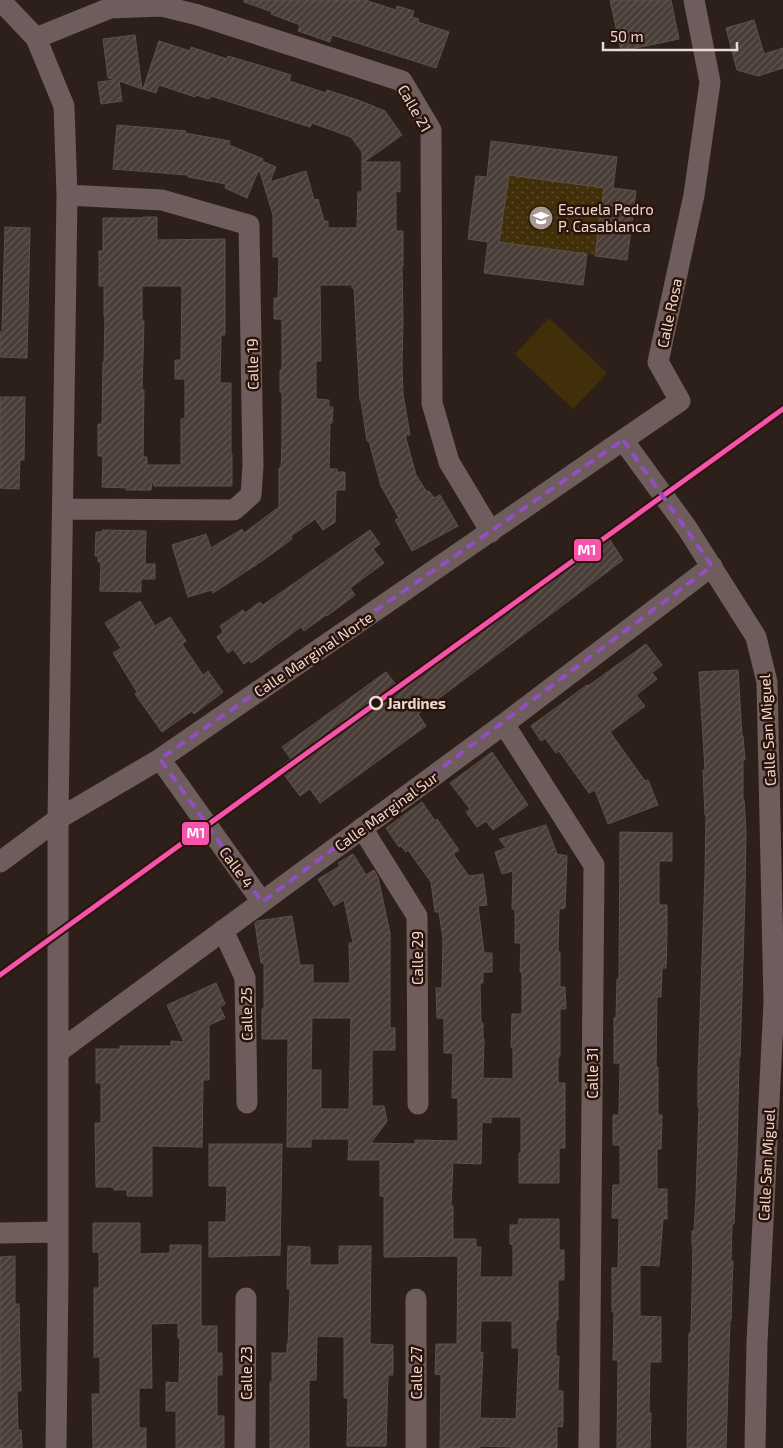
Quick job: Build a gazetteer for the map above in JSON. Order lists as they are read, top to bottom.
{
  "streets": {
    "street": [
      "Calle 21",
      "Calle Rosa",
      "Calle 19",
      "Calle Marginal Norte",
      "Calle San Miguel",
      "Calle Marginal Sur",
      "Calle 4",
      "Calle 29",
      "Calle 25",
      "Calle 31",
      "Calle 23",
      "Calle 27"
    ]
  },
  "crossings": [
    ["Calle 21", "Calle Marginal Norte"],
    ["Calle Rosa", "Calle Marginal Norte"],
    ["Calle Marginal Norte", "Calle 4"],
    ["Calle San Miguel", "Calle Marginal Sur"],
    ["Calle Marginal Sur", "Calle 4"],
    ["Calle Marginal Sur", "Calle 29"],
    ["Calle Marginal Sur", "Calle 25"],
    ["Calle Marginal Sur", "Calle 31"]
  ],
  "places": {
    "school or university": ["Escuela Pedro P. Casablanca"],
    "other": ["Jardines"]
  },
  "lines": ["transit line M1"],
  "scale_bar": "50 m"
}
